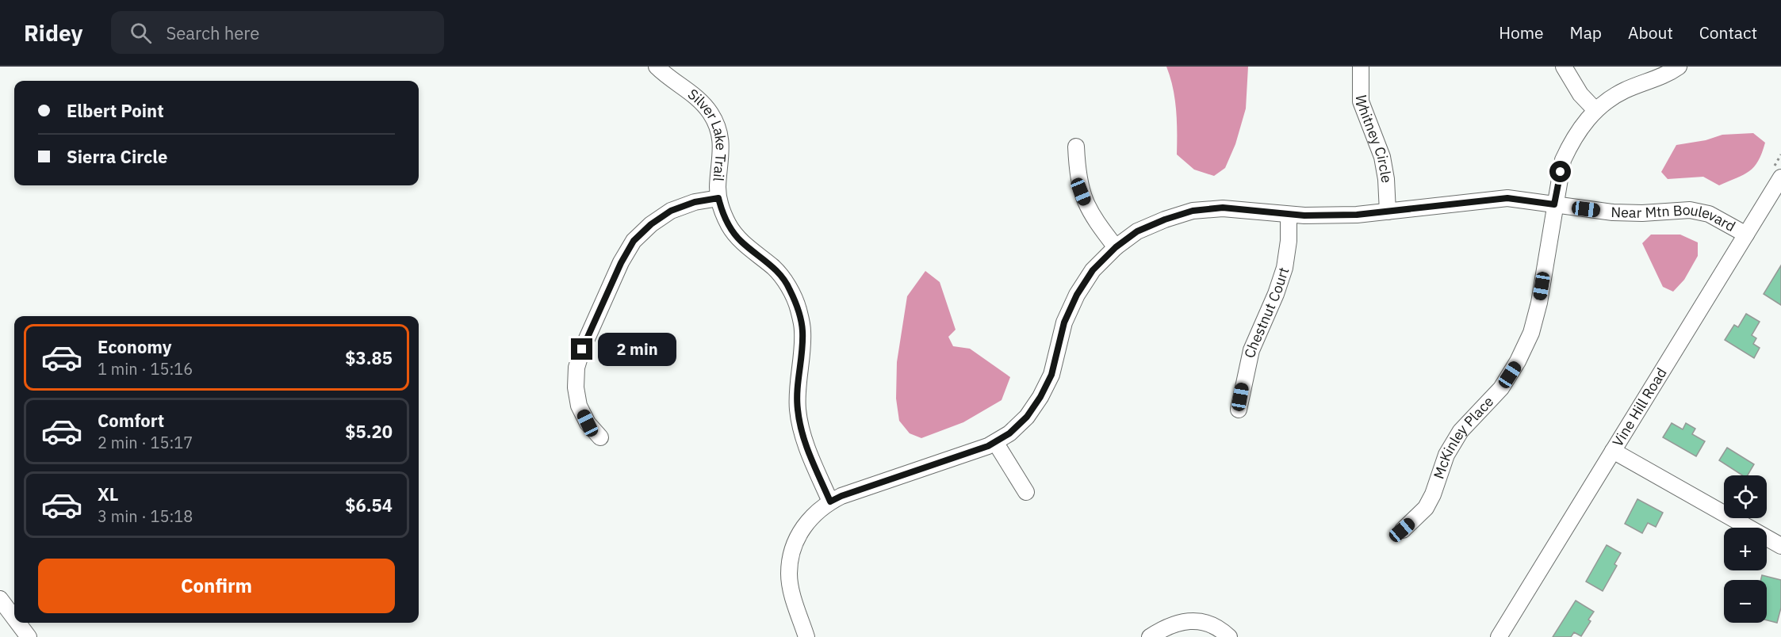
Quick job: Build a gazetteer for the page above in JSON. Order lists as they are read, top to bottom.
{
  "streets": {
    "street": [
      "Silver Lake Trail",
      "Whitney Circle",
      "Near Mtn Boulevard",
      "Chestnut Court",
      "Vine Hill Road",
      "McKinley Place"
    ]
  },
  "crossings": [
    ["Silver Lake Trail", "Near Mtn Boulevard"],
    ["Whitney Circle", "Near Mtn Boulevard"],
    ["Near Mtn Boulevard", "Chestnut Court"],
    ["Near Mtn Boulevard", "Vine Hill Road"],
    ["Near Mtn Boulevard", "McKinley Place"]
  ],
  "page": {
    "header": "Ridey",
    "search": "Search here",
    "nav": [
      "Home",
      "Map",
      "About",
      "Contact"
    ],
    "banner": ["Elbert Point", "Sierra Circle"],
    "list": [
      {
        "name": "Economy",
        "note": "1 min · 15:16",
        "value": "$3.85"
      },
      {
        "name": "Comfort",
        "note": "2 min · 15:17",
        "value": "$5.20"
      },
      {
        "name": "XL",
        "note": "3 min · 15:18",
        "value": "$6.54"
      }
    ],
    "bubble": "2 min",
    "map_buttons": ["+", "−"],
    "buttons": "Confirm"
  }
}
